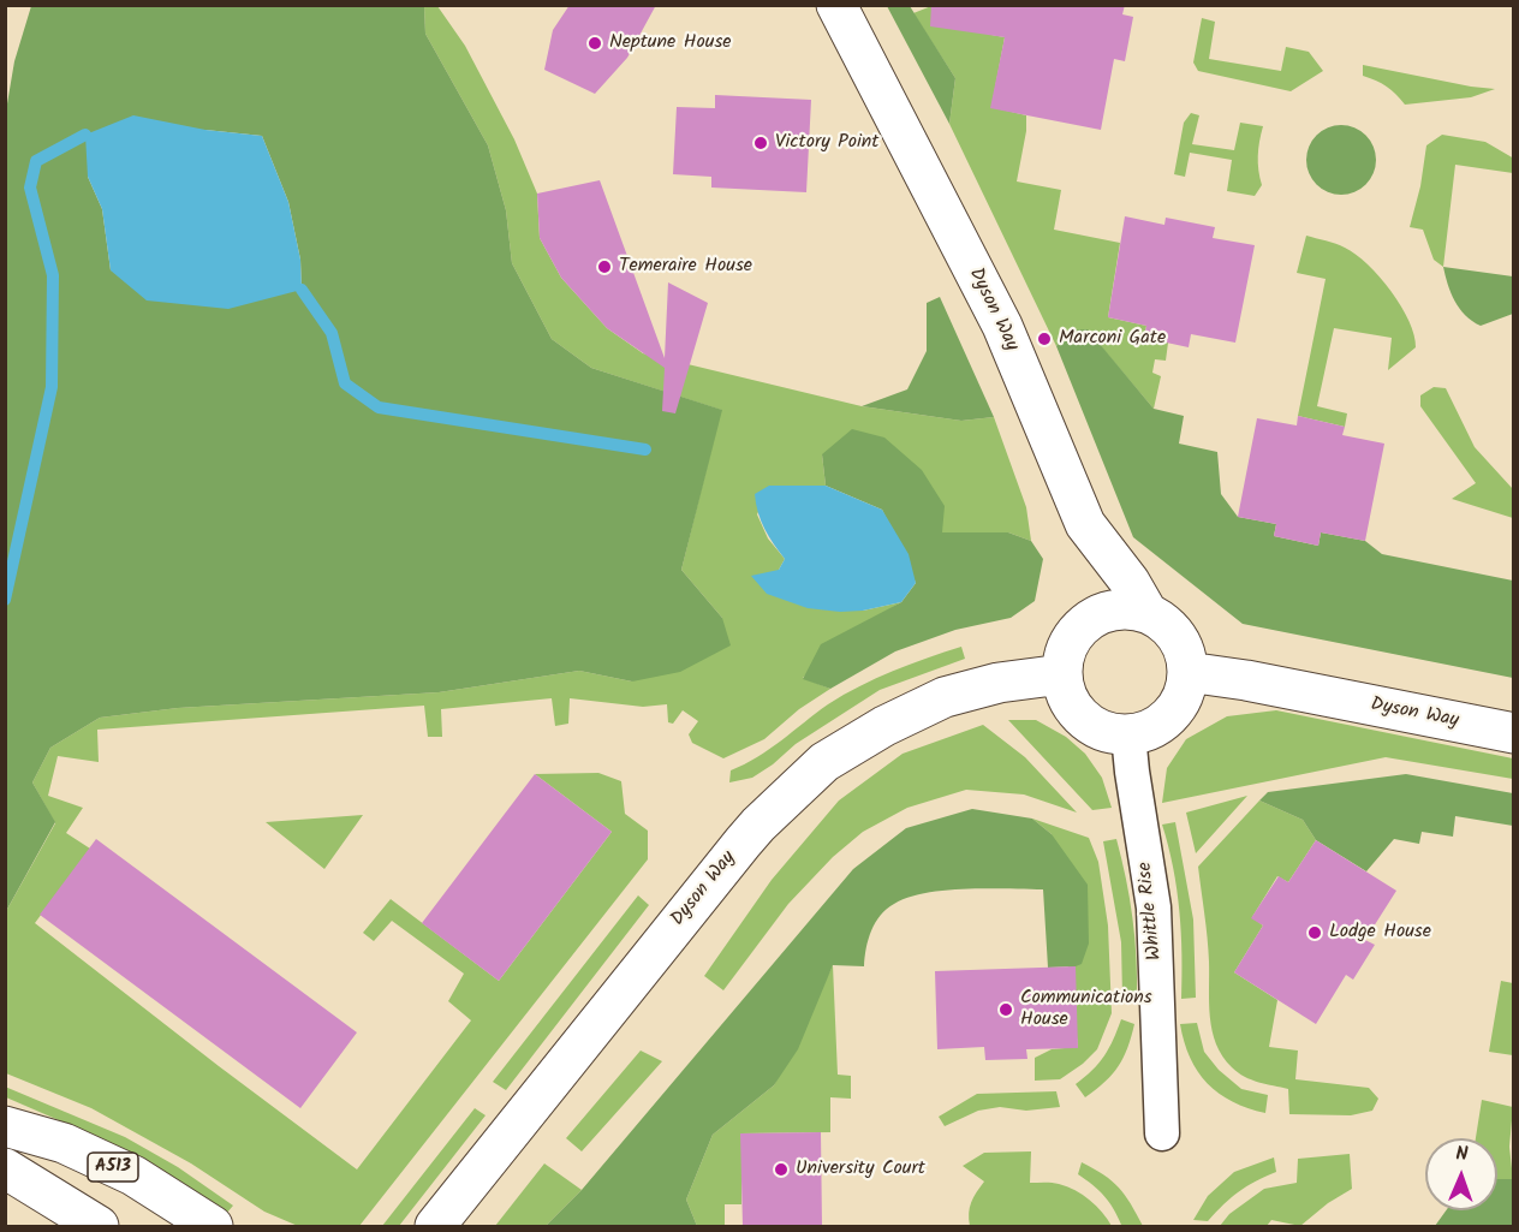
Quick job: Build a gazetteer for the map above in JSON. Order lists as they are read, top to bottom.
{
  "streets": {
    "main road": ["Dyson Way", "A513"],
    "street": ["Whittle Rise"]
  },
  "crossings": [
    ["Dyson Way", "Whittle Rise"]
  ],
  "places": [
    "Neptune House",
    "Victory Point",
    "Temeraire House",
    "Marconi Gate",
    "Lodge House",
    "Communications House",
    "University Court"
  ],
  "north": "top"
}
